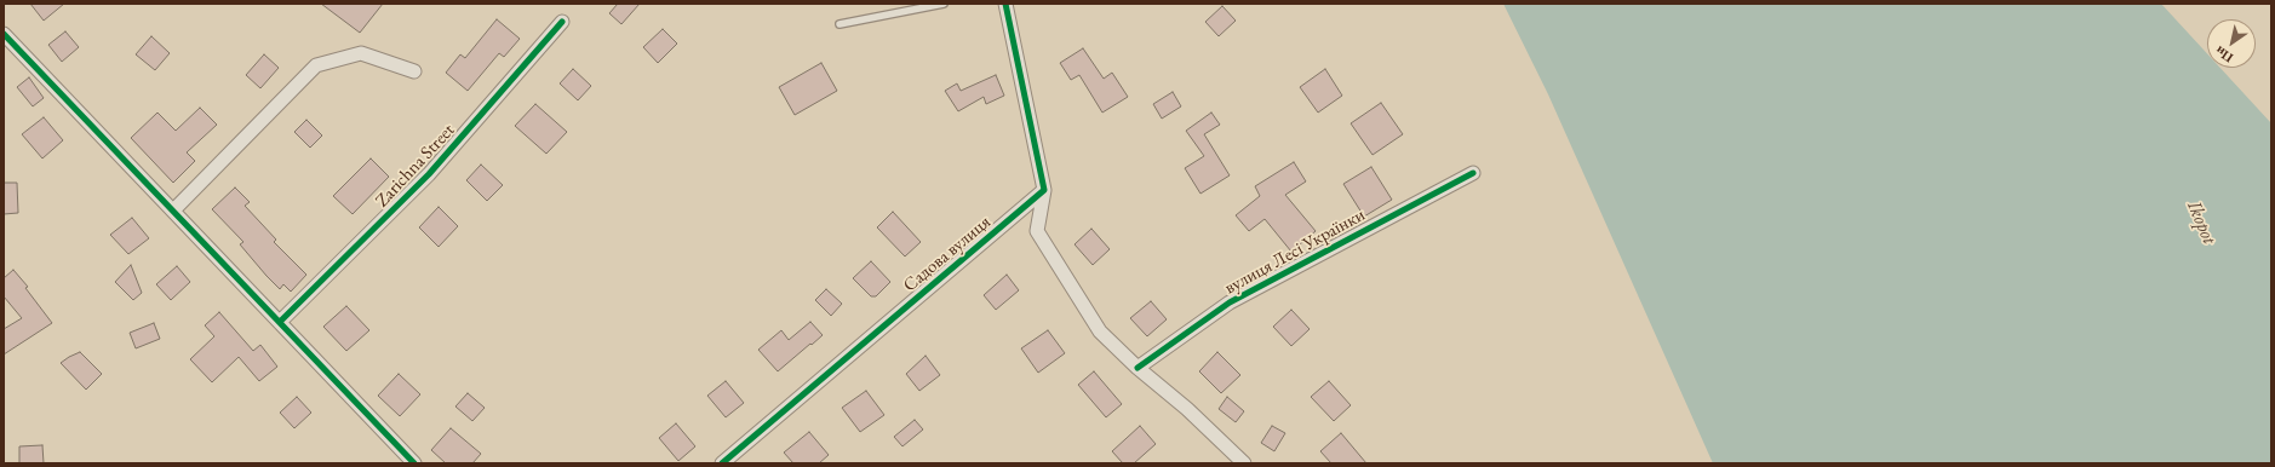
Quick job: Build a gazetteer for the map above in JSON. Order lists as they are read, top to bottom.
{
  "streets": {
    "street": ["Zarichna Street", "вулиця Лесі Українки", "Садова вулиця"]
  },
  "water": ["Ikopot"],
  "north": "bottom left"
}
